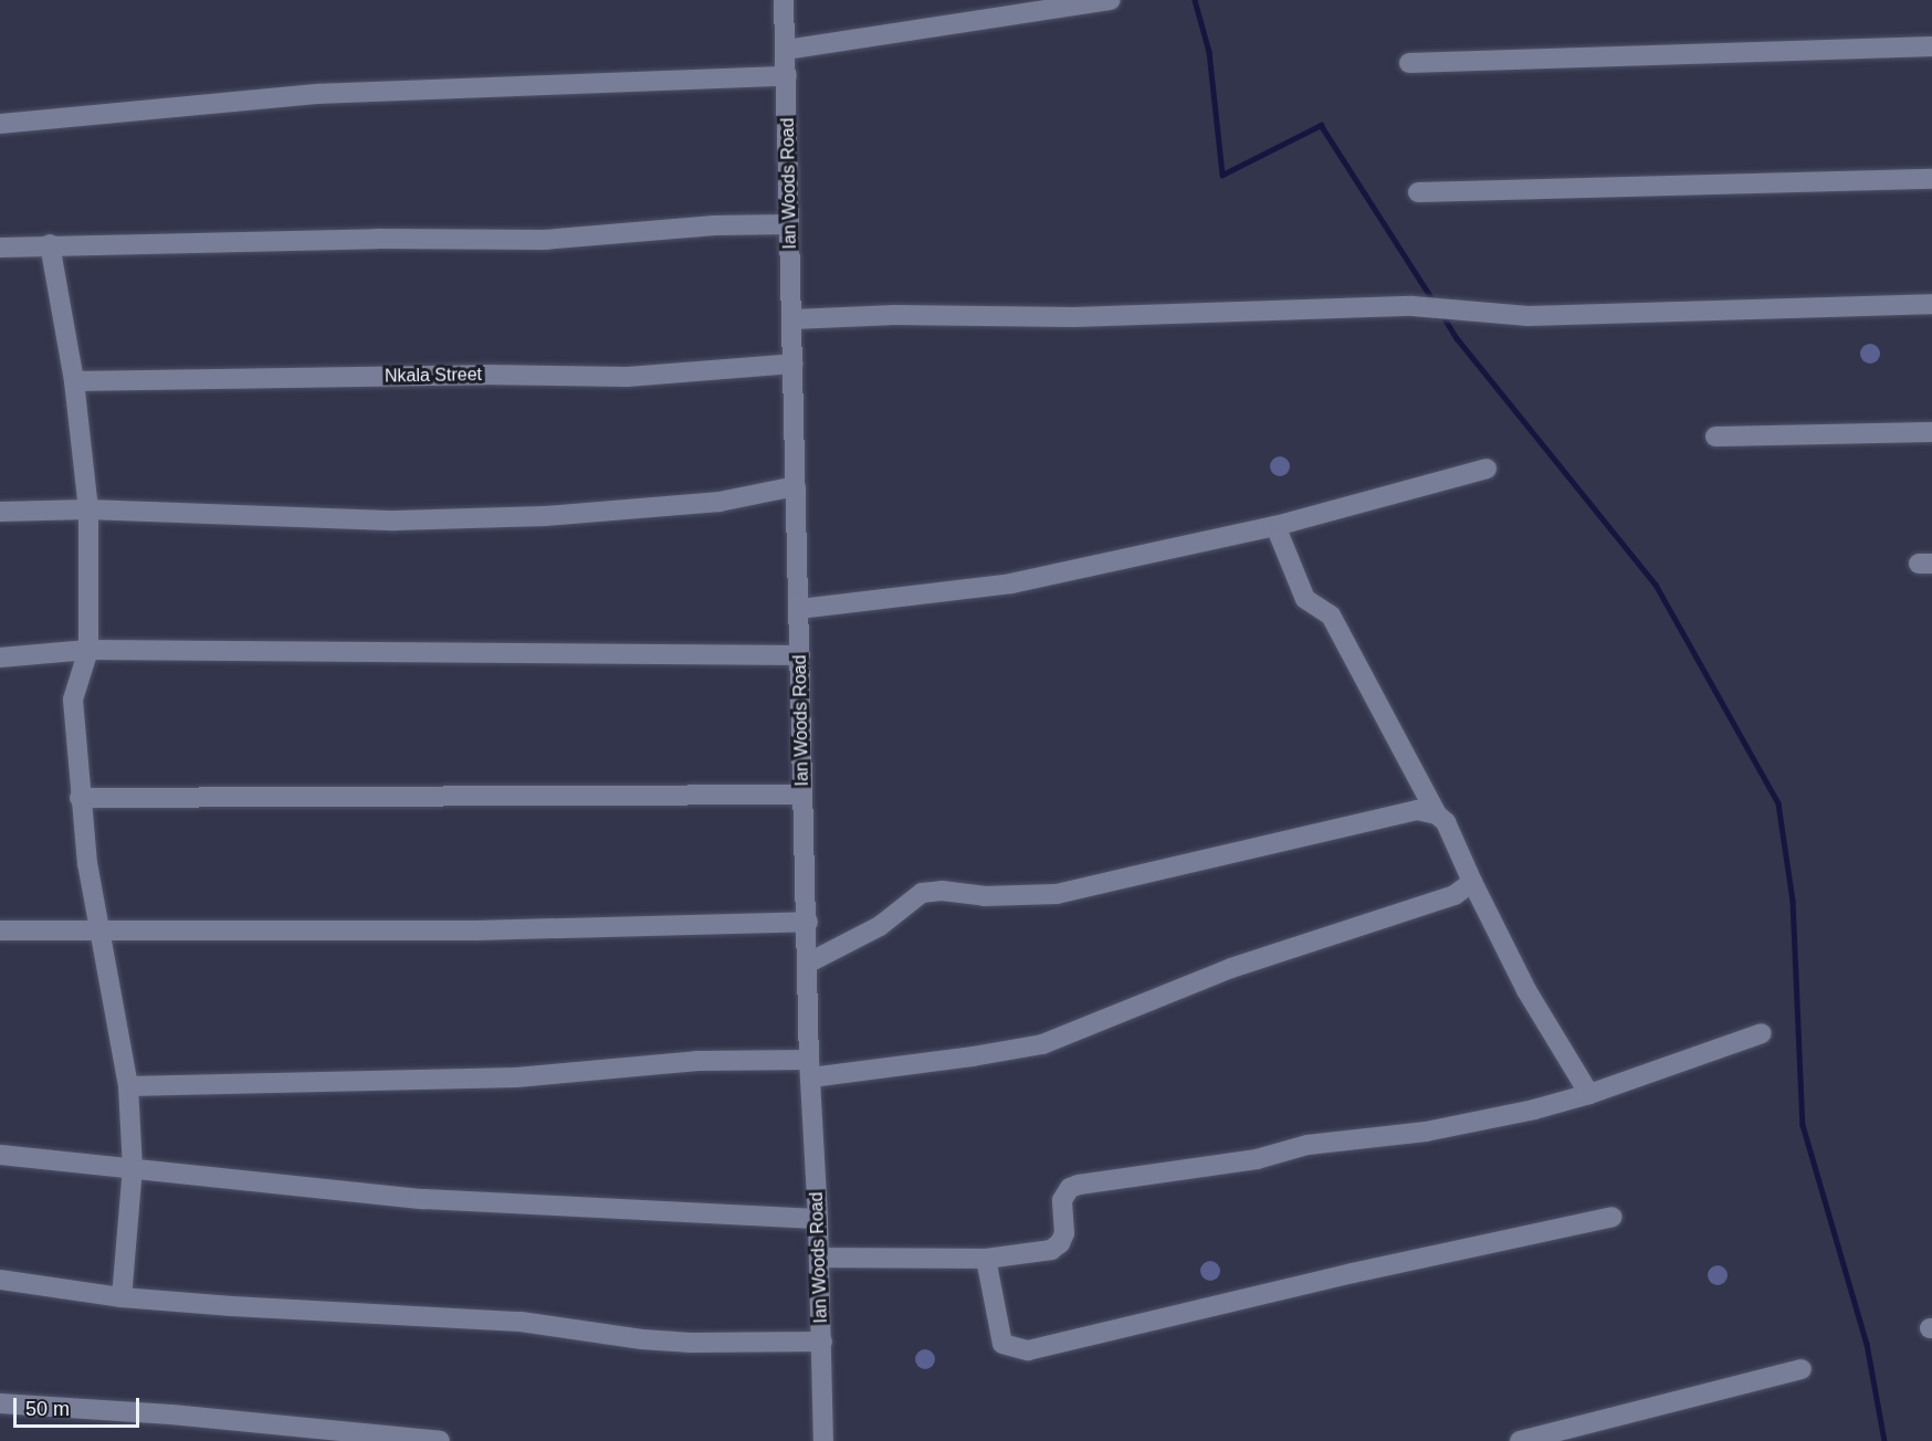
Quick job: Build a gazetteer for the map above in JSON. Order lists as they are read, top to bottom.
{
  "streets": {
    "street": ["Ian Woods Road", "Nkala Street"]
  },
  "crossings": [
    ["Ian Woods Road", "Nkala Street"]
  ],
  "scale_bar": "50 m"
}
